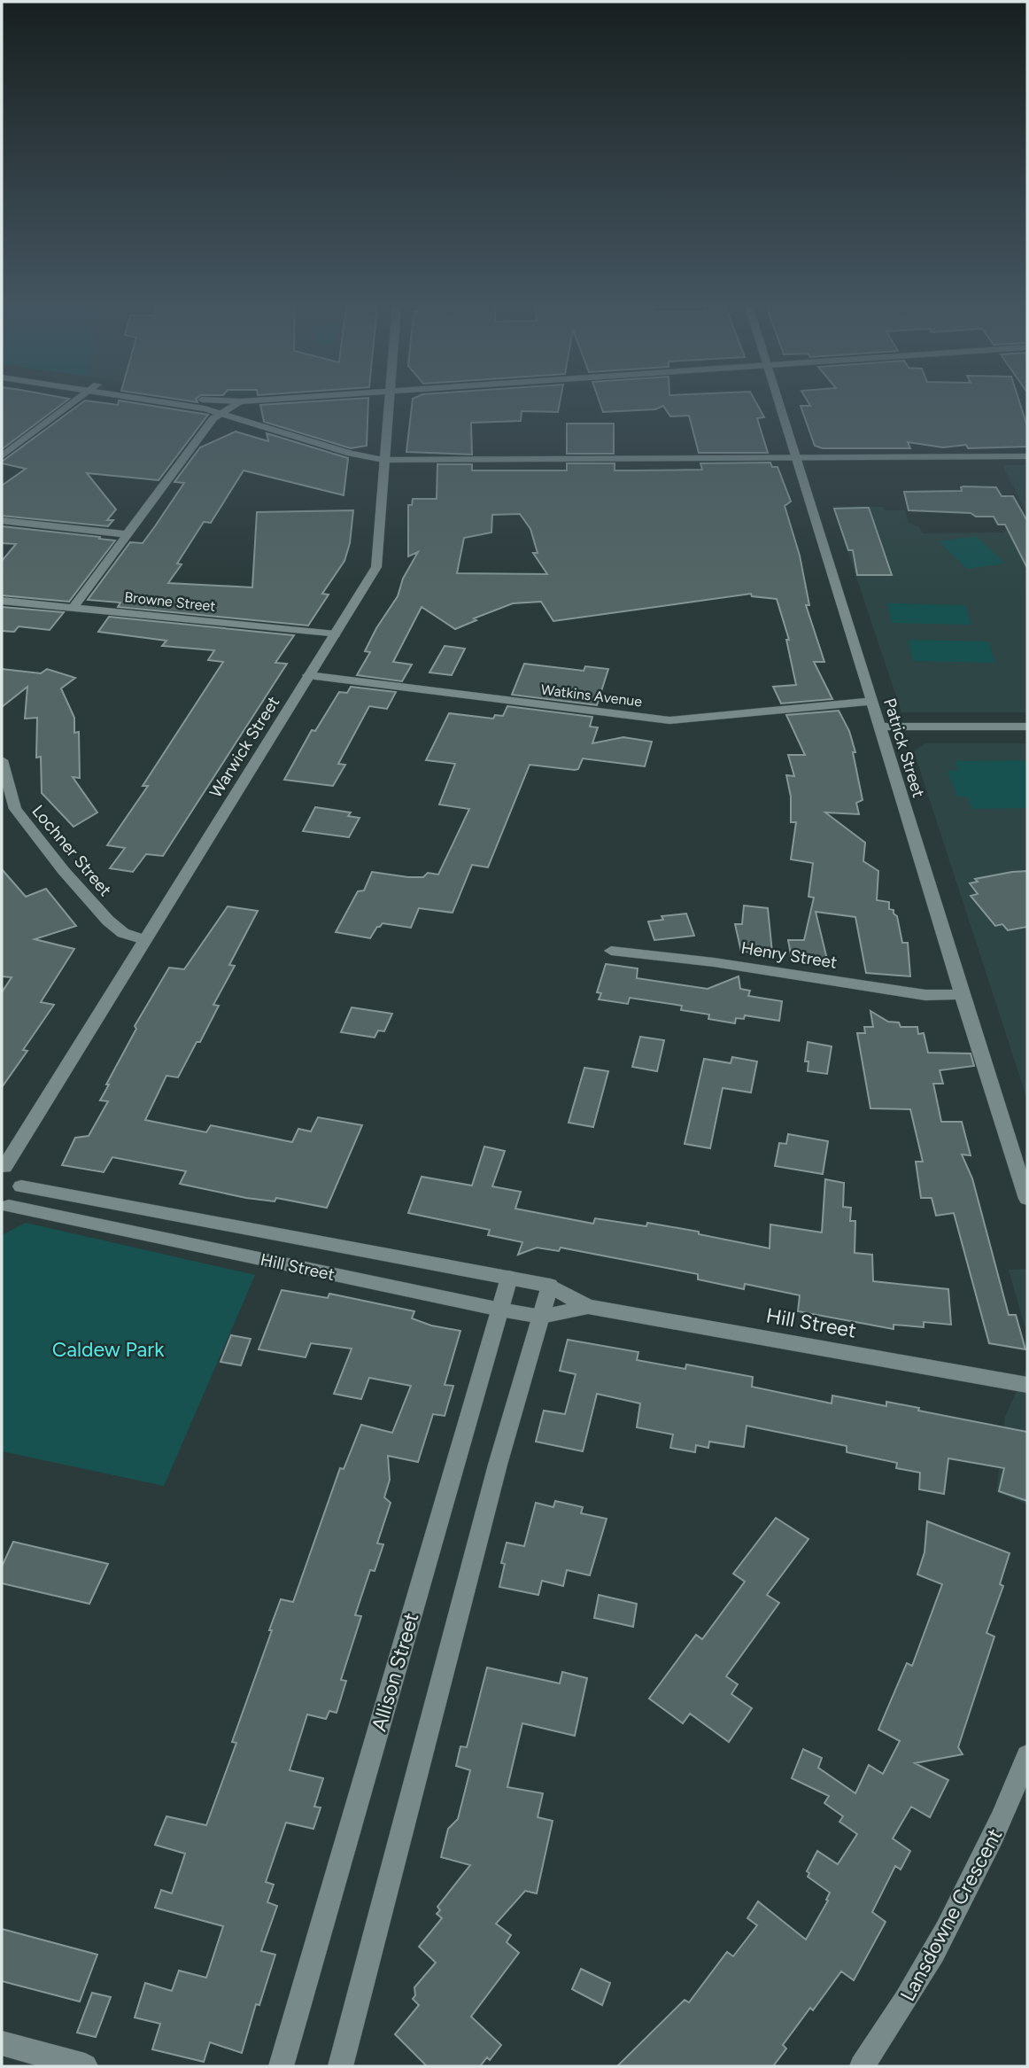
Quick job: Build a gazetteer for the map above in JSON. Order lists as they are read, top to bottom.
{
  "streets": {
    "street": [
      "Browne Street",
      "Watkins Avenue",
      "Warwick Street",
      "Patrick Street",
      "Lochner Street",
      "Henry Street",
      "Hill Street",
      "Allison Street",
      "Lansdowne Crescent"
    ]
  },
  "crossings": [
    ["Browne Street", "Warwick Street"],
    ["Watkins Avenue", "Warwick Street"],
    ["Watkins Avenue", "Patrick Street"],
    ["Warwick Street", "Lochner Street"],
    ["Patrick Street", "Henry Street"],
    ["Hill Street", "Allison Street"]
  ],
  "parks": ["Caldew Park"]
}
